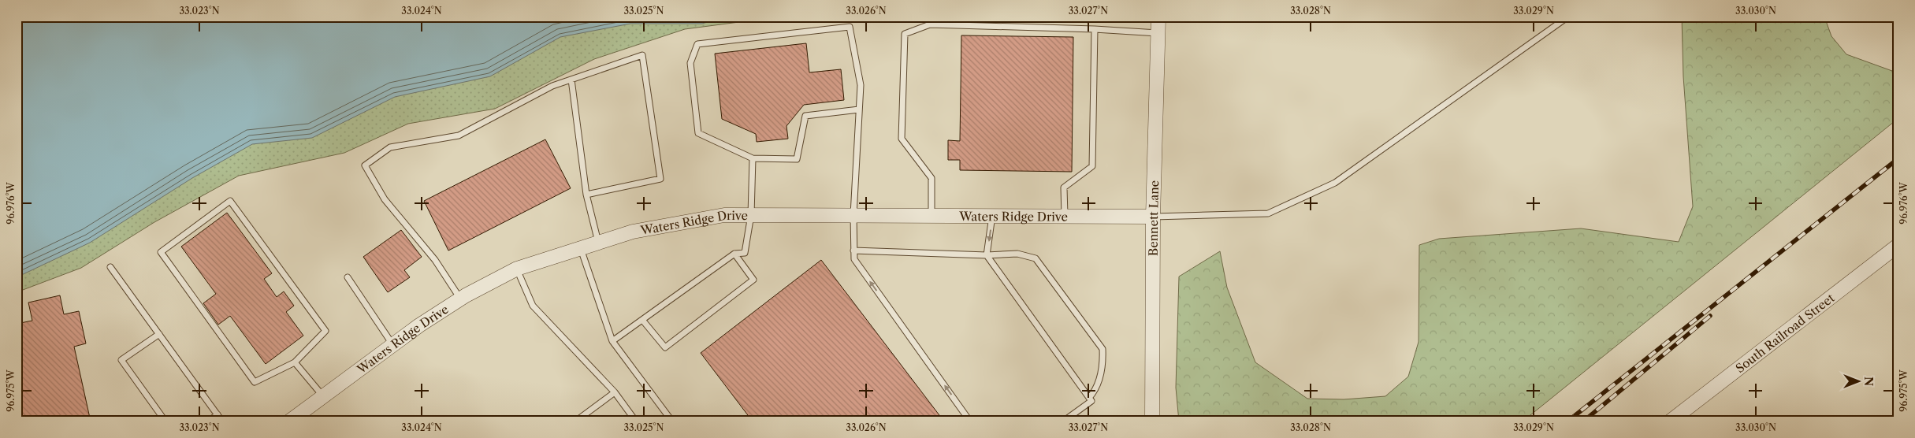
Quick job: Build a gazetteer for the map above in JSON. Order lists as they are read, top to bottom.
{
  "streets": {
    "street": ["Waters Ridge Drive", "Bennett Lane", "South Railroad Street"]
  },
  "crossings": [
    ["Waters Ridge Drive", "Bennett Lane"]
  ],
  "north": "right",
  "coordinates": [
    "33.023°N",
    "33.024°N",
    "33.025°N",
    "33.026°N",
    "33.027°N",
    "33.028°N",
    "33.029°N",
    "33.030°N",
    "96.976°W",
    "96.975°W"
  ]
}
